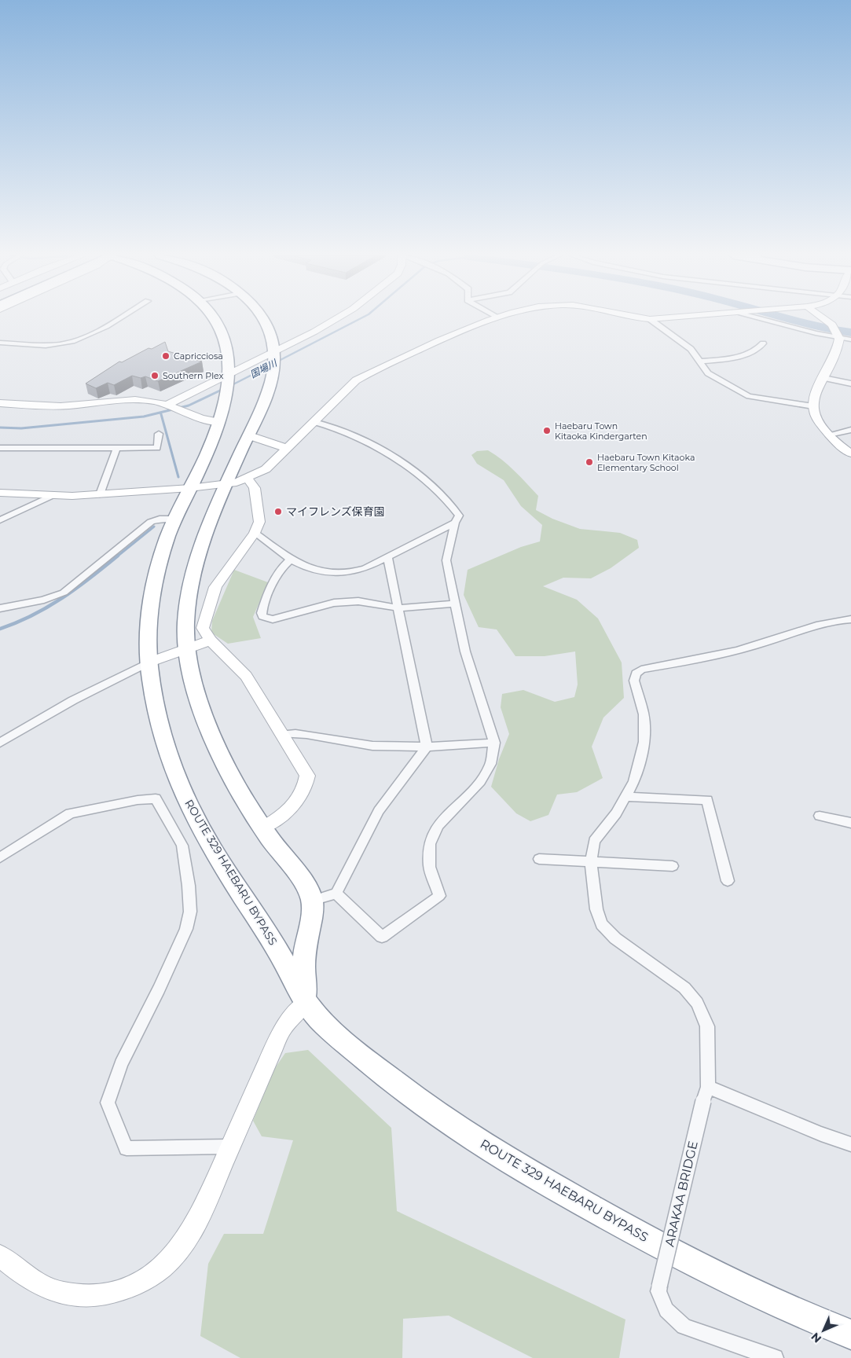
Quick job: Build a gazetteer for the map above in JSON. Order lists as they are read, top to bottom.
{
  "streets": {
    "highway": ["ROUTE 329 HAEBARU BYPASS"],
    "street": ["ARAKAA BRIDGE"]
  },
  "water": ["国場川"],
  "places": [
    "Capricciosa",
    "Southern Plex",
    "Haebaru Town Kitaoka Kindergarten",
    "Haebaru Town Kitaoka Elementary School",
    "マイフレンズ保育園"
  ],
  "north": "bottom left"
}
